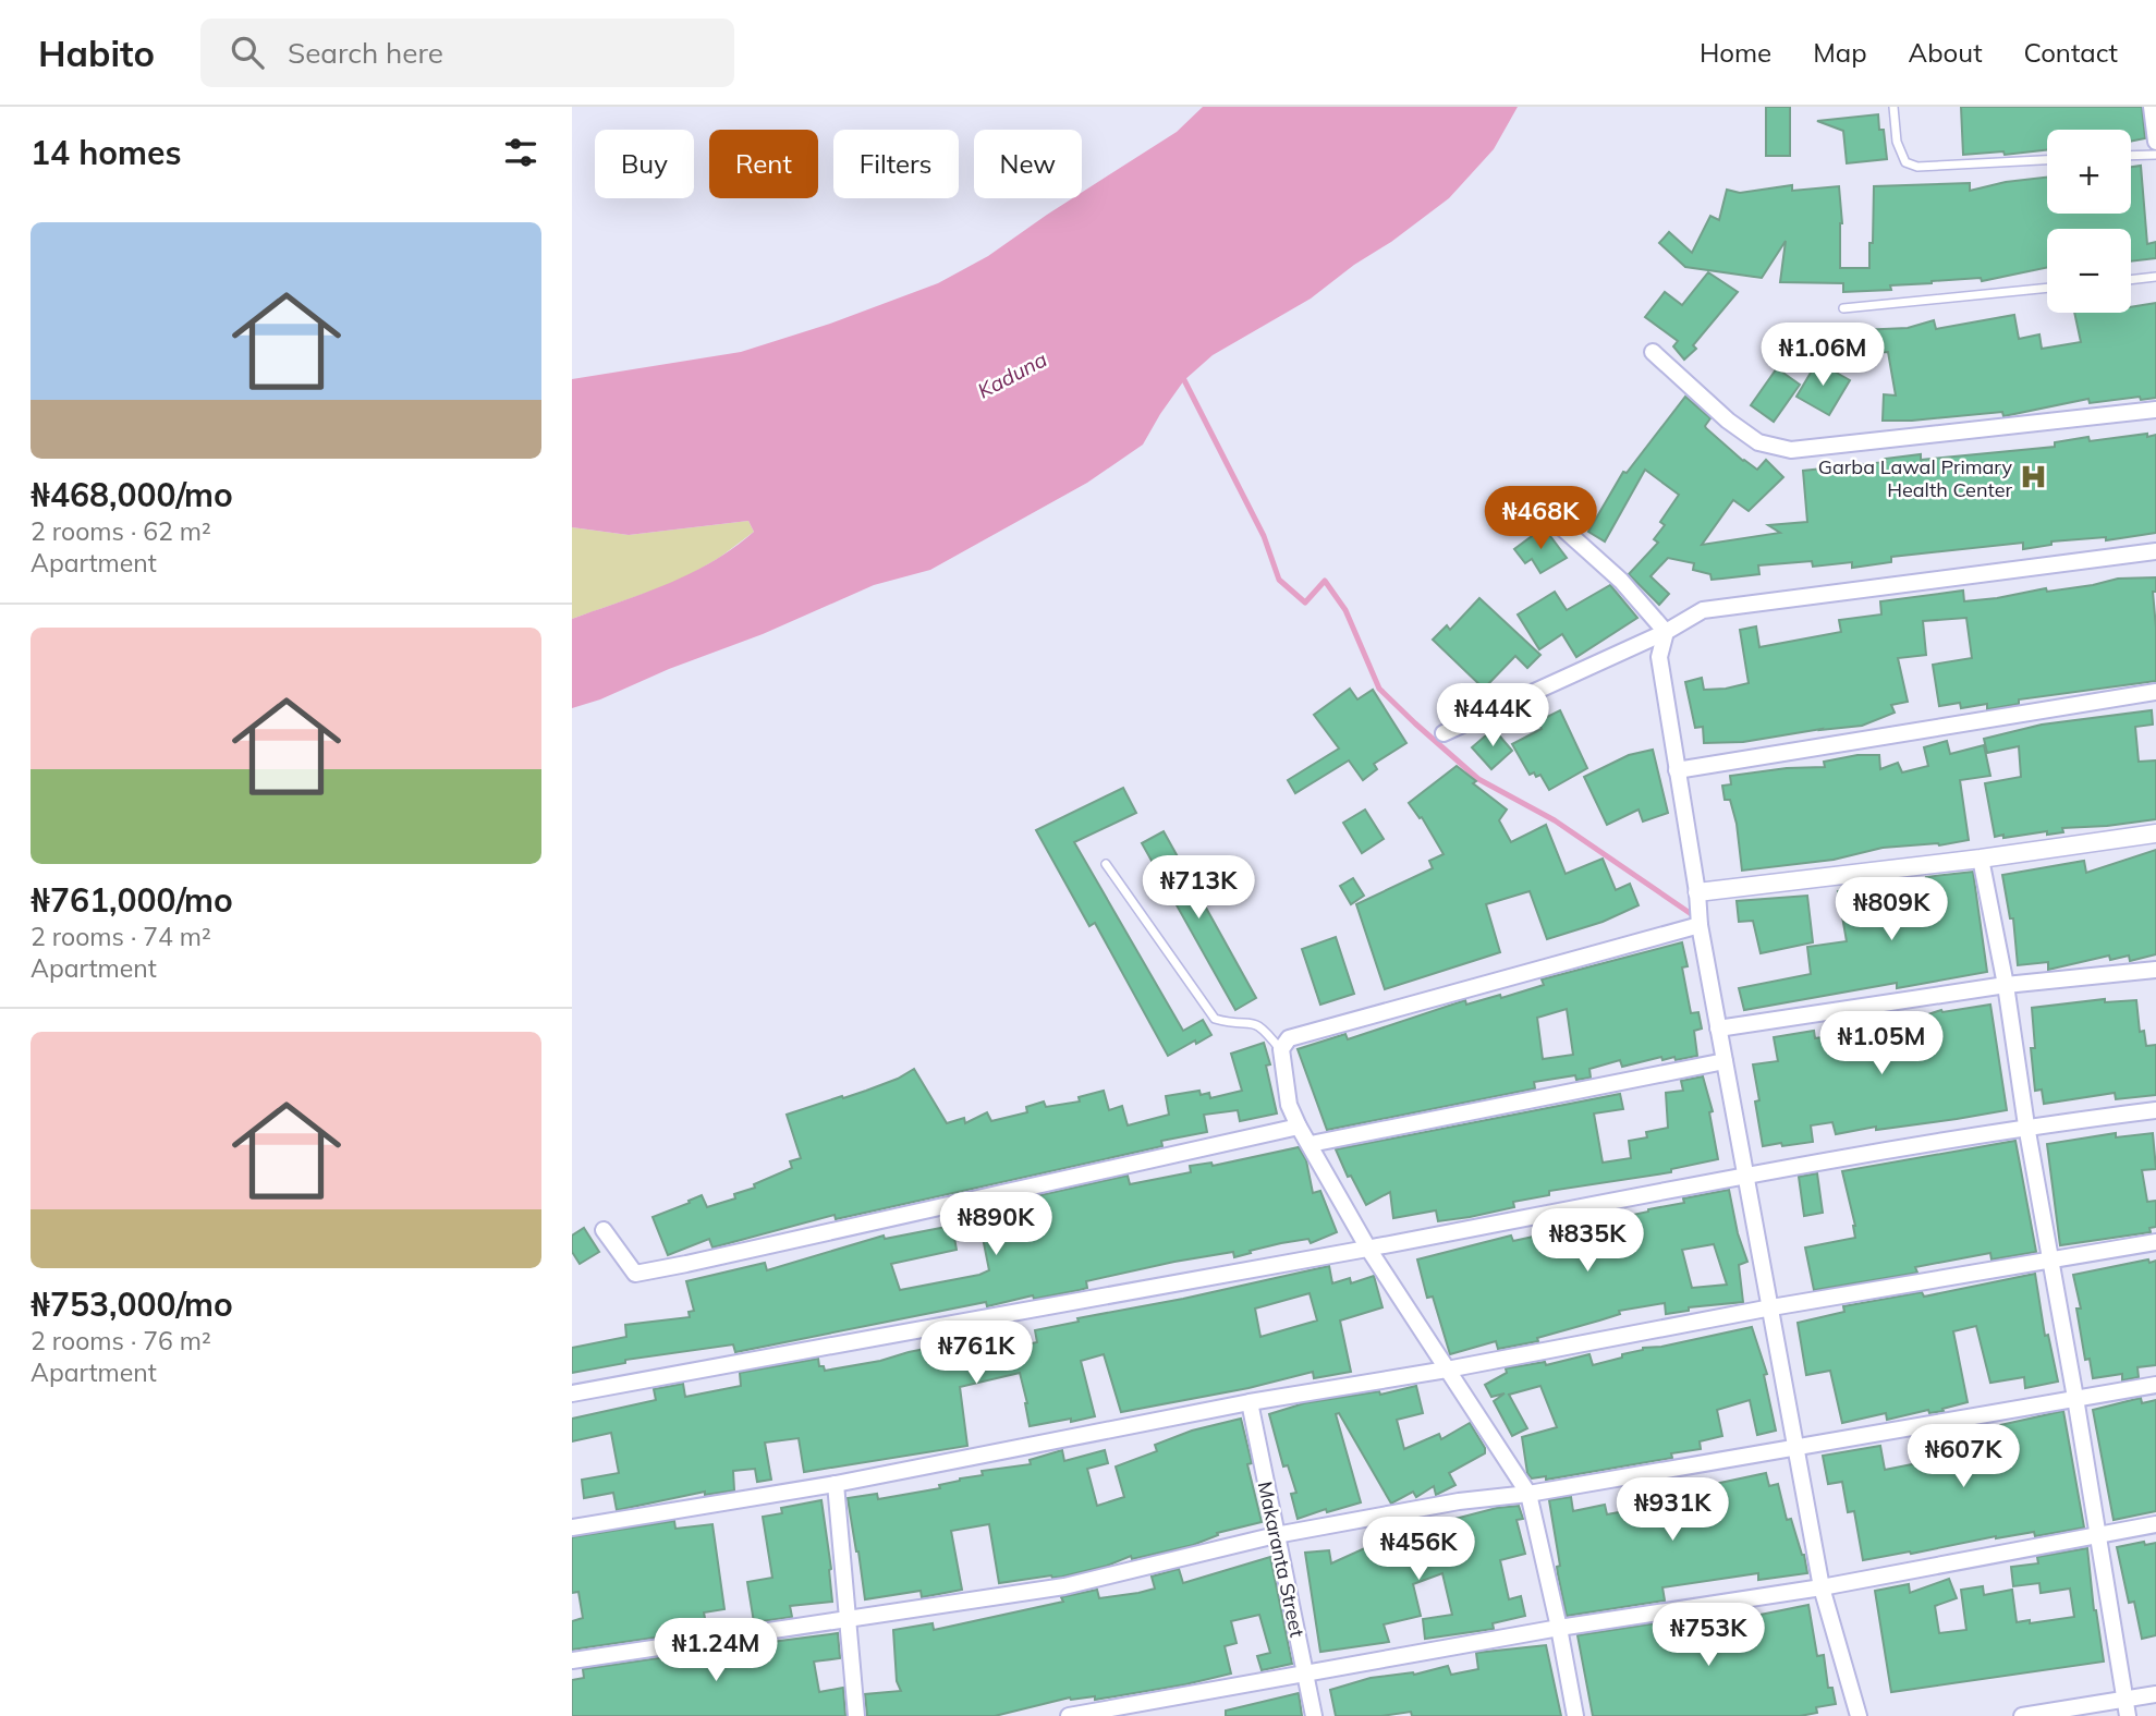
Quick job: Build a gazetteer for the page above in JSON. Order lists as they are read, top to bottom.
{
  "streets": {
    "street": ["Makaranta Street"]
  },
  "water": ["Kaduna"],
  "places": {
    "hospital": ["Garba Lawal Primary Health Center"]
  },
  "page": {
    "header": "Habito",
    "search": "Search here",
    "nav": [
      "Home",
      "Map",
      "About",
      "Contact"
    ],
    "heading": "14 homes",
    "map_buttons": ["+", "−"],
    "chip": [
      "Buy",
      "Rent",
      "Filters",
      "New"
    ],
    "list": [
      {
        "name": "₦468,000/mo",
        "note": "2 rooms · 62 m² · Apartment"
      },
      {
        "name": "₦761,000/mo",
        "note": "2 rooms · 74 m² · Apartment"
      },
      {
        "name": "₦753,000/mo",
        "note": "2 rooms · 76 m² · Apartment"
      }
    ],
    "price": [
      "₦1.06M",
      "₦468K",
      "₦444K",
      "₦713K",
      "₦809K",
      "₦1.05M",
      "₦890K",
      "₦835K",
      "₦761K",
      "₦607K",
      "₦931K",
      "₦456K",
      "₦753K",
      "₦1.24M"
    ]
  }
}
